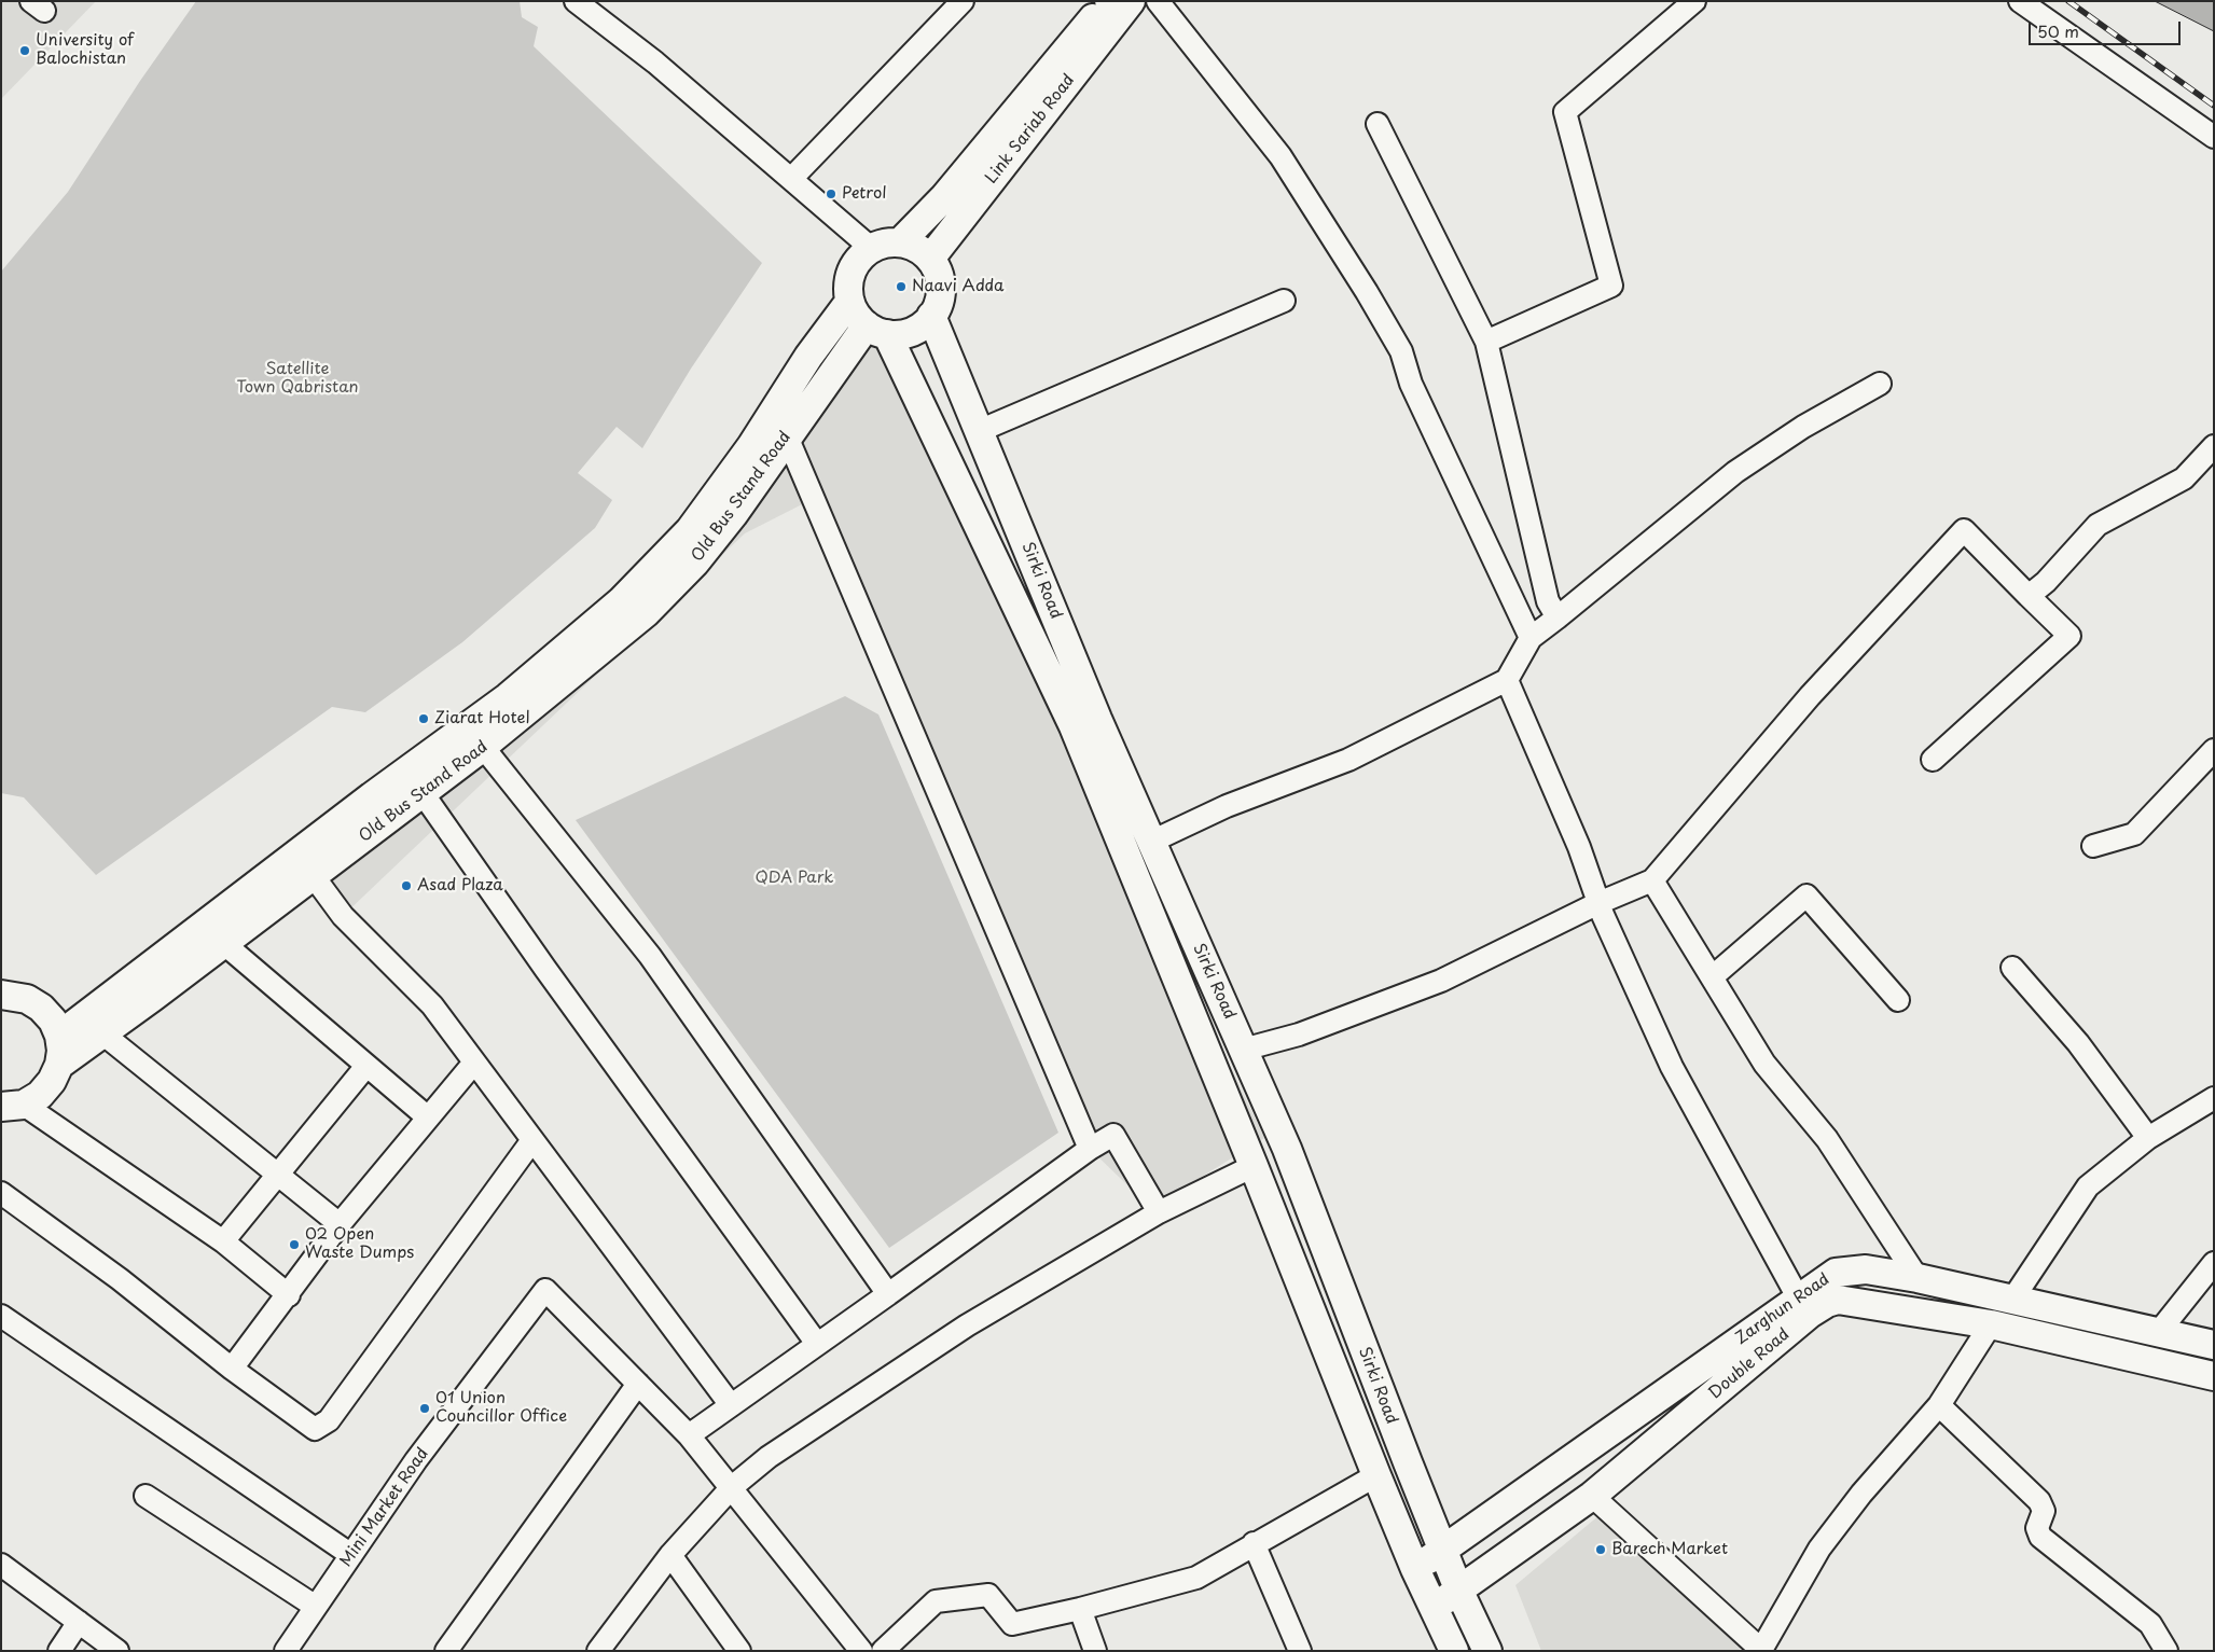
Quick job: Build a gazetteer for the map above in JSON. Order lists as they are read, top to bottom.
{
  "streets": {
    "main road": [
      "Link Sariab Road",
      "Old Bus Stand Road",
      "Sirki Road",
      "Zarghun Road",
      "Double Road"
    ],
    "street": ["Mini Market Road"]
  },
  "crossings": [
    ["Link Sariab Road", "Old Bus Stand Road"],
    ["Link Sariab Road", "Sirki Road"],
    ["Old Bus Stand Road", "Sirki Road"],
    ["Sirki Road", "Zarghun Road"],
    ["Sirki Road", "Double Road"],
    ["Zarghun Road", "Double Road"]
  ],
  "parks": ["Satellite Town Qabristan", "QDA Park"],
  "places": [
    "University of Balochistan",
    "Petrol",
    "Naavi Adda",
    "Ziarat Hotel",
    "Asad Plaza",
    "02 Open Waste Dumps",
    "01 Union Councillor Office",
    "Barech Market"
  ],
  "scale_bar": "50 m"
}
